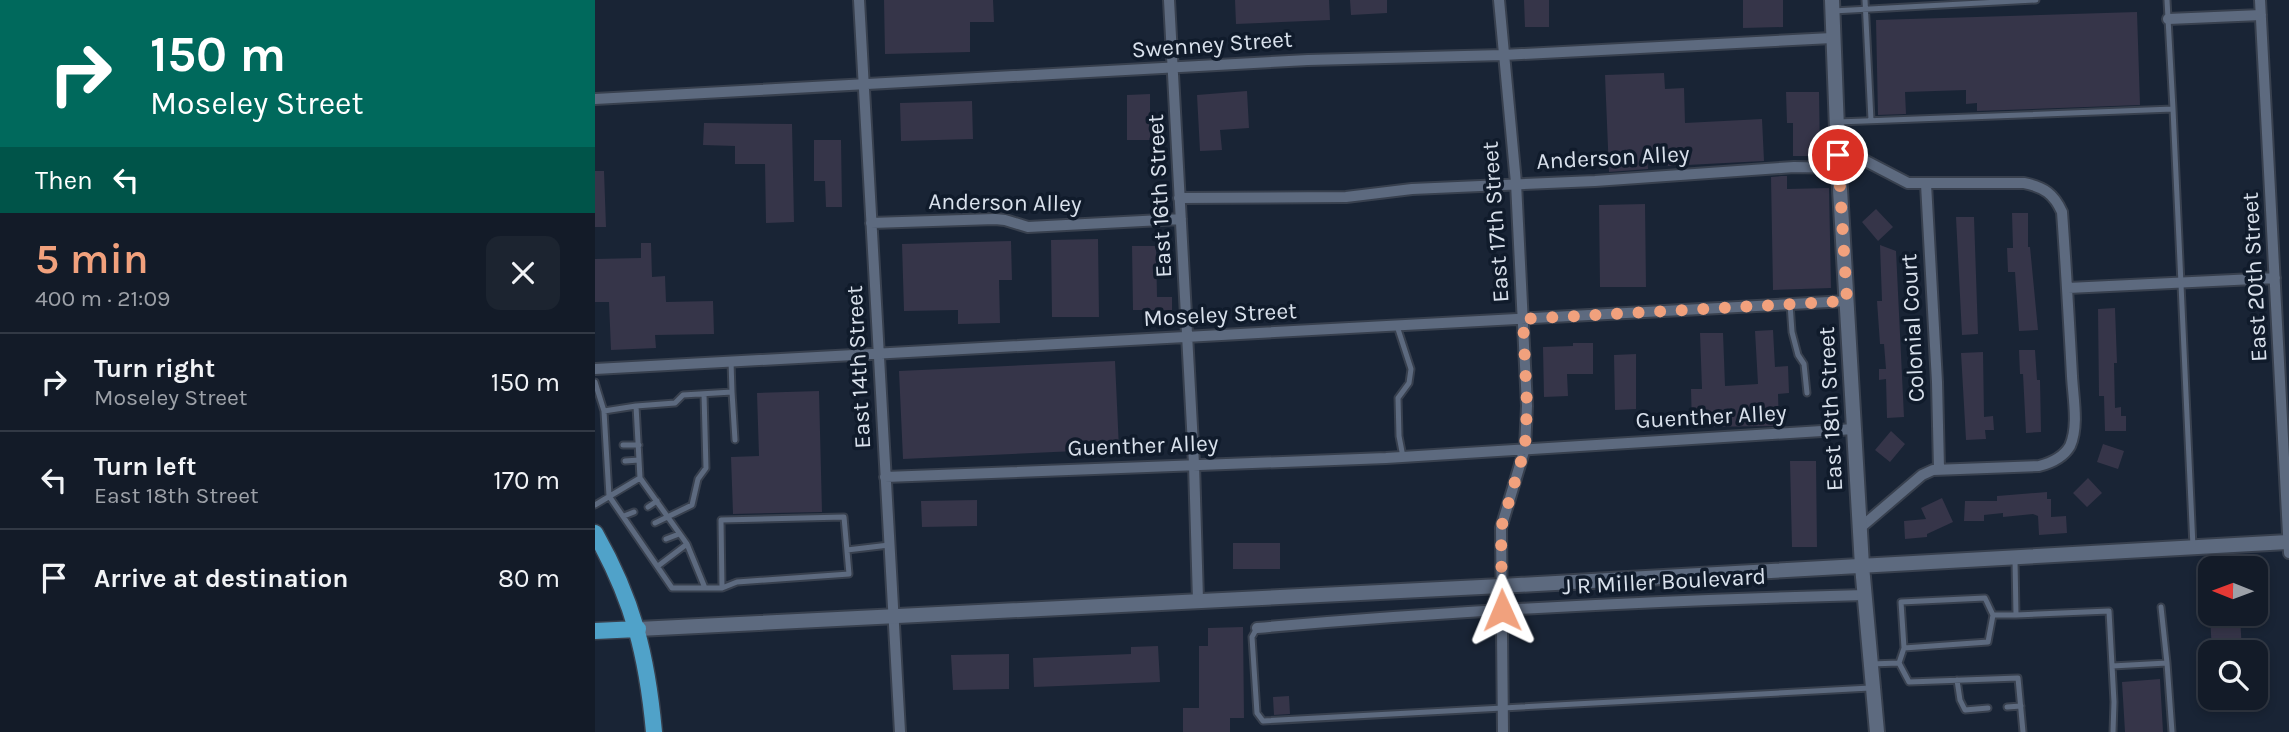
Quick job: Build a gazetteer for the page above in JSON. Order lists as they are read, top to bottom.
{
  "streets": {
    "street": [
      "Swenney Street",
      "Anderson Alley",
      "East 16th Street",
      "East 17th Street",
      "East 20th Street",
      "Moseley Street",
      "Colonial Court",
      "East 14th Street",
      "East 18th Street",
      "Guenther Alley",
      "J R Miller Boulevard"
    ]
  },
  "crossings": [
    ["Swenney Street", "East 16th Street"],
    ["Swenney Street", "East 17th Street"],
    ["Swenney Street", "East 14th Street"],
    ["Swenney Street", "East 18th Street"],
    ["Anderson Alley", "East 16th Street"],
    ["Anderson Alley", "East 17th Street"],
    ["Anderson Alley", "East 14th Street"],
    ["Anderson Alley", "East 18th Street"],
    ["East 16th Street", "Moseley Street"],
    ["East 16th Street", "Guenther Alley"],
    ["East 17th Street", "Moseley Street"],
    ["East 17th Street", "Guenther Alley"],
    ["East 17th Street", "J R Miller Boulevard"],
    ["Moseley Street", "East 14th Street"],
    ["Moseley Street", "East 18th Street"],
    ["East 14th Street", "Guenther Alley"],
    ["East 18th Street", "Guenther Alley"],
    ["East 18th Street", "J R Miller Boulevard"]
  ],
  "north": "left",
  "page": {
    "turn": ["150 m", "Moseley Street"],
    "then": "Then",
    "heading": ["5 min", "400 m · 21:09"],
    "list": [
      {
        "name": "Turn right",
        "note": "Moseley Street",
        "value": "150 m"
      },
      {
        "name": "Turn left",
        "note": "East 18th Street",
        "value": "170 m"
      },
      {
        "name": "Arrive at destination",
        "value": "80 m"
      }
    ]
  }
}
